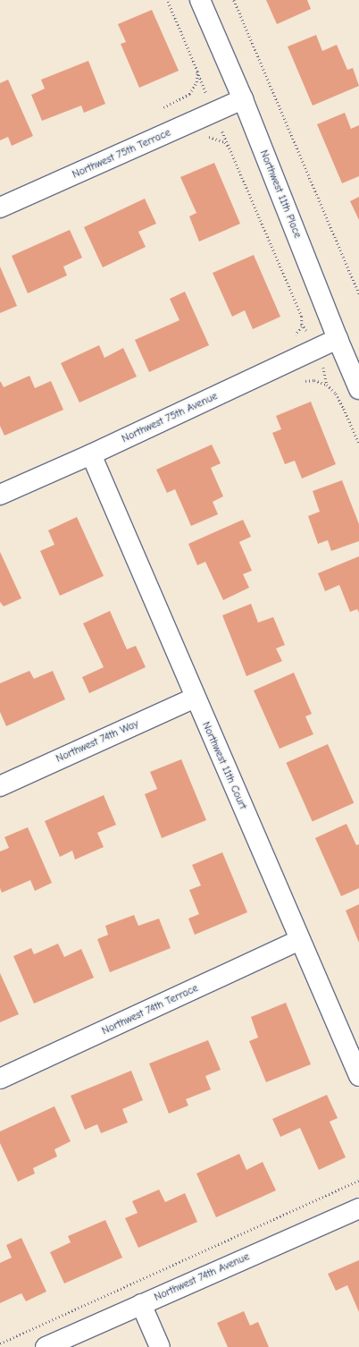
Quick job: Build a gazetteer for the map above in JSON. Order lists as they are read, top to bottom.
{
  "streets": {
    "street": [
      "Northwest 75th Terrace",
      "Northwest 11th Place",
      "Northwest 75th Avenue",
      "Northwest 74th Way",
      "Northwest 11th Court",
      "Northwest 74th Terrace",
      "Northwest 74th Avenue"
    ]
  },
  "crossings": [
    ["Northwest 75th Terrace", "Northwest 11th Place"],
    ["Northwest 11th Place", "Northwest 75th Avenue"],
    ["Northwest 75th Avenue", "Northwest 11th Court"],
    ["Northwest 74th Way", "Northwest 11th Court"],
    ["Northwest 11th Court", "Northwest 74th Terrace"]
  ]
}
